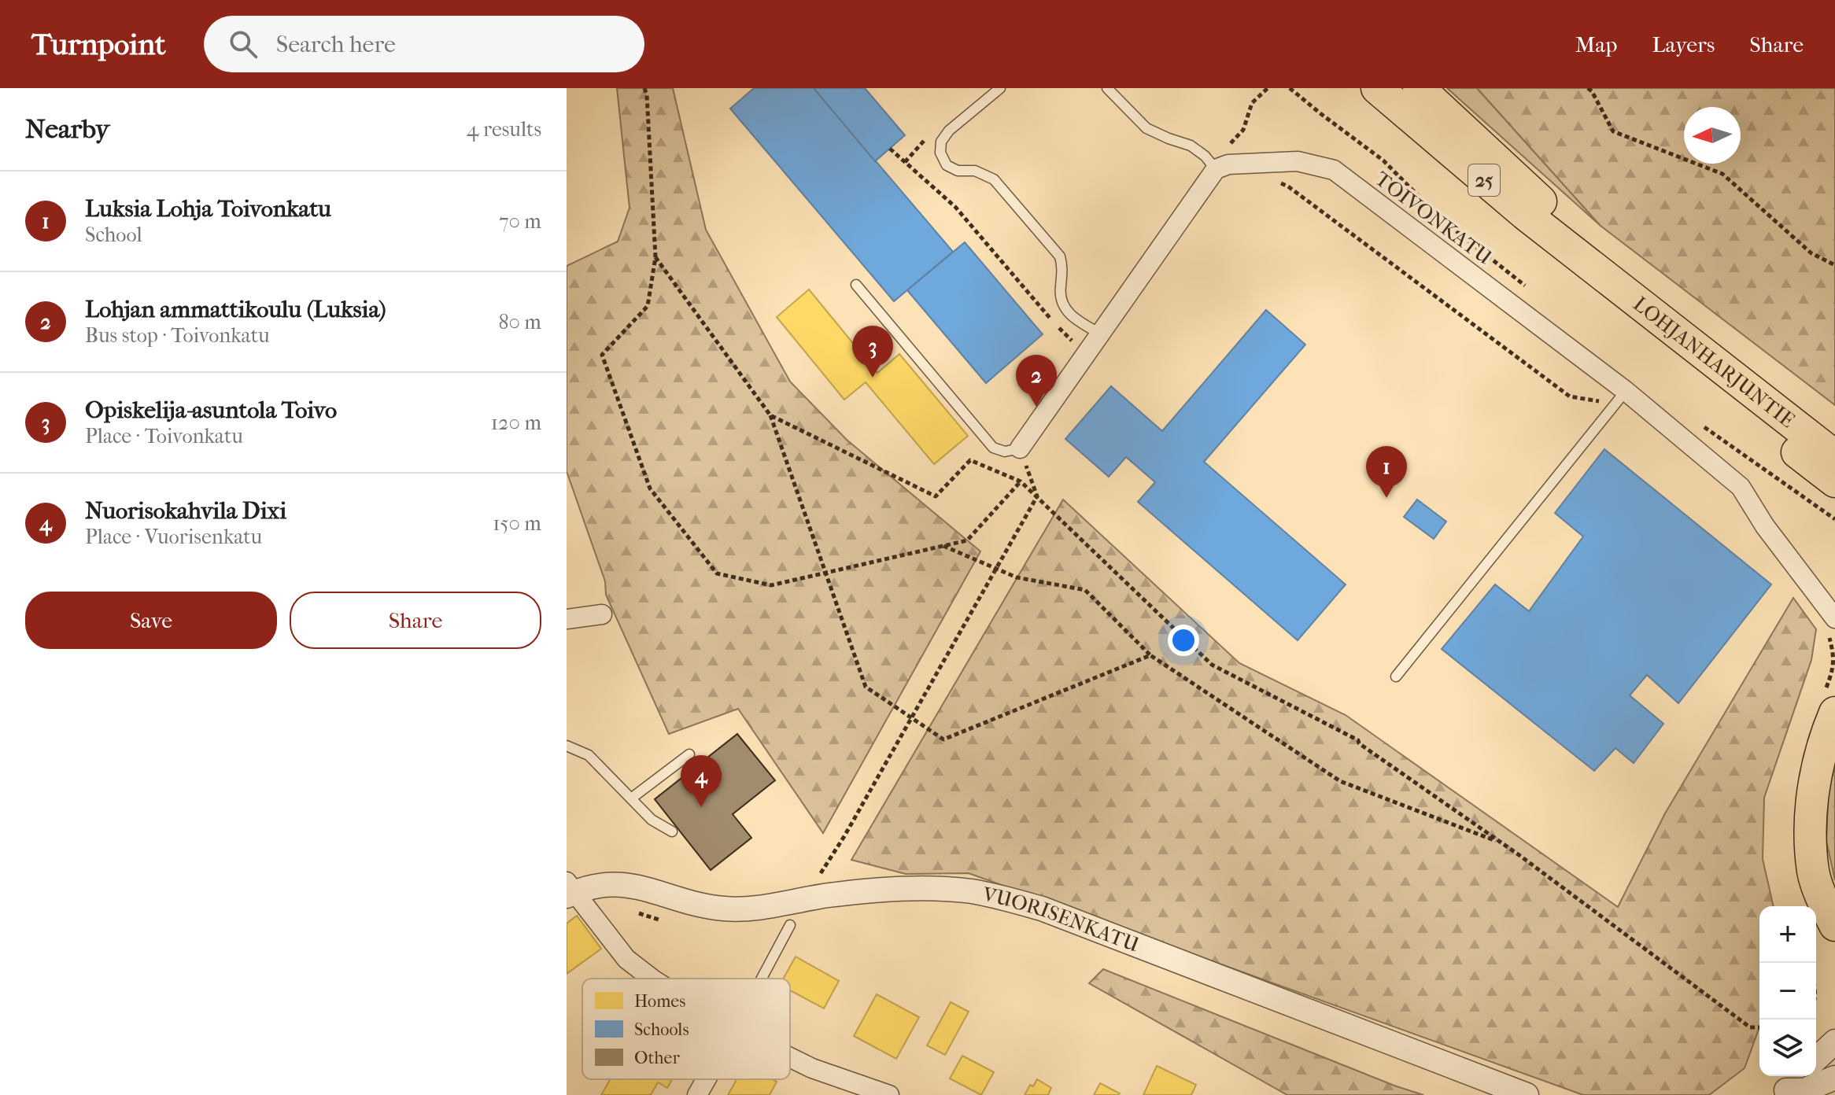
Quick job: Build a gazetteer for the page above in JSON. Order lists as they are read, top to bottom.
{
  "streets": {
    "highway": ["25", "LOHJANHARJUNTIE"],
    "street": ["TOIVONKATU", "VUORISENKATU"]
  },
  "legend": ["Homes", "Schools", "Other"],
  "north": "left",
  "page": {
    "header": "Turnpoint",
    "search": "Search here",
    "nav": ["Map", "Layers", "Share"],
    "heading": ["Nearby", "4 results"],
    "list": [
      {
        "mark": "1",
        "name": "Luksia Lohja Toivonkatu",
        "note": "School",
        "value": "70 m"
      },
      {
        "mark": "2",
        "name": "Lohjan ammattikoulu (Luksia)",
        "note": "Bus stop · Toivonkatu",
        "value": "80 m"
      },
      {
        "mark": "3",
        "name": "Opiskelija-asuntola Toivo",
        "note": "Place · Toivonkatu",
        "value": "120 m"
      },
      {
        "mark": "4",
        "name": "Nuorisokahvila Dixi",
        "note": "Place · Vuorisenkatu",
        "value": "150 m"
      }
    ],
    "pins": [
      "3",
      "2",
      "1",
      "4"
    ],
    "buttons": ["Save", "Share"],
    "map_buttons": ["+", "−"]
  }
}
